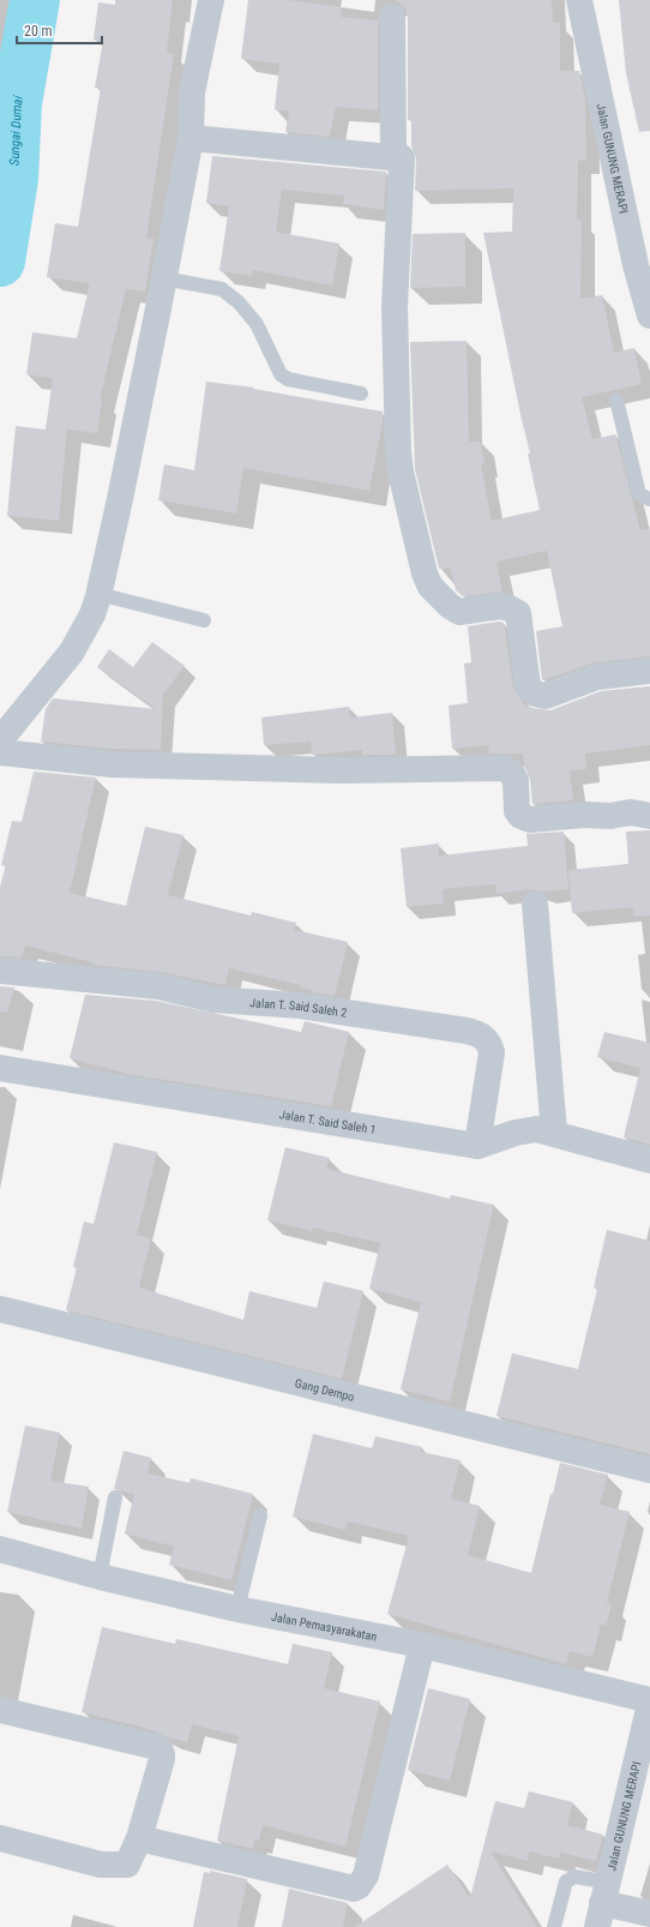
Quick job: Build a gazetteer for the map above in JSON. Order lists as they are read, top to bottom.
{
  "streets": {
    "street": [
      "Jalan GUNUNG MERAPI",
      "Jalan T. Said Saleh 2",
      "Jalan T. Said Saleh 1",
      "Gang Dempo",
      "Jalan Pemasyarakatan"
    ]
  },
  "crossings": [
    ["Jalan T. Said Saleh 2", "Jalan T. Said Saleh 1"]
  ],
  "water": ["Sungai Dumai"],
  "scale_bar": "20 m"
}
